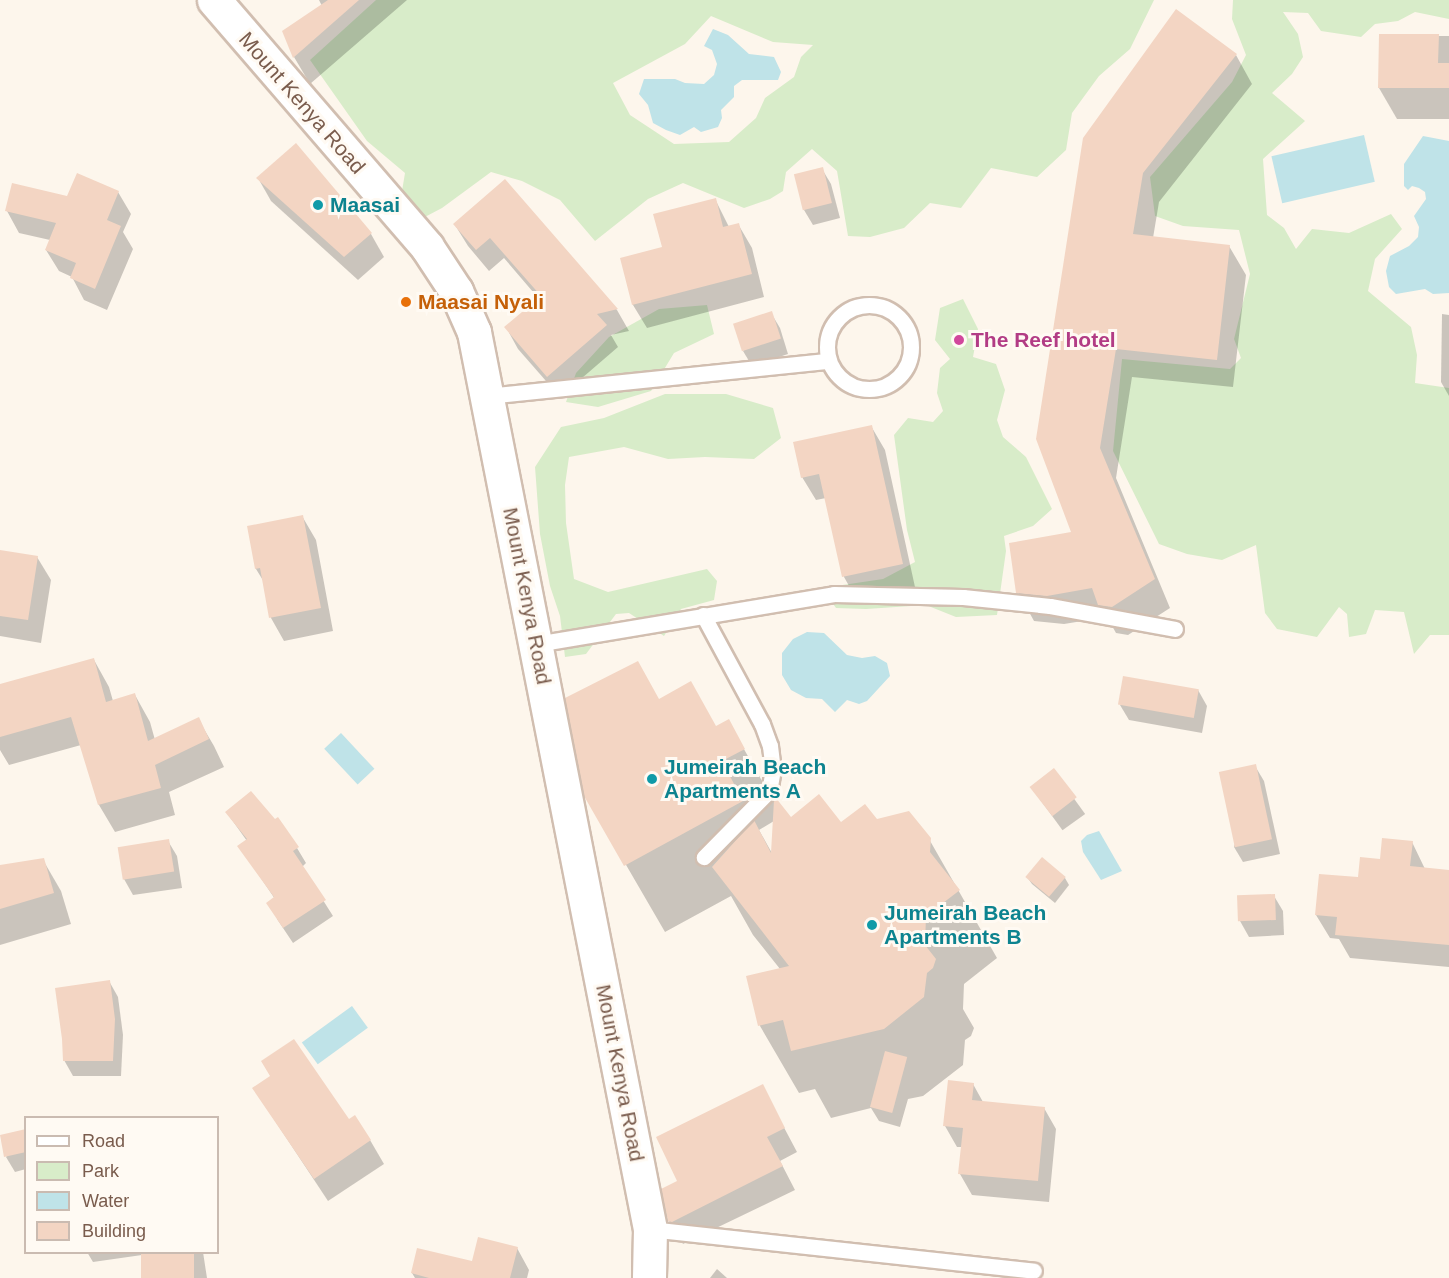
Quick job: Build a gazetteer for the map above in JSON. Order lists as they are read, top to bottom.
{
  "streets": {
    "main road": ["Mount Kenya Road"]
  },
  "places": [
    "Maasai",
    "Maasai Nyali",
    "The Reef hotel",
    "Jumeirah Beach Apartments A",
    "Jumeirah Beach Apartments B"
  ],
  "legend": [
    "Road",
    "Park",
    "Water",
    "Building"
  ]
}
